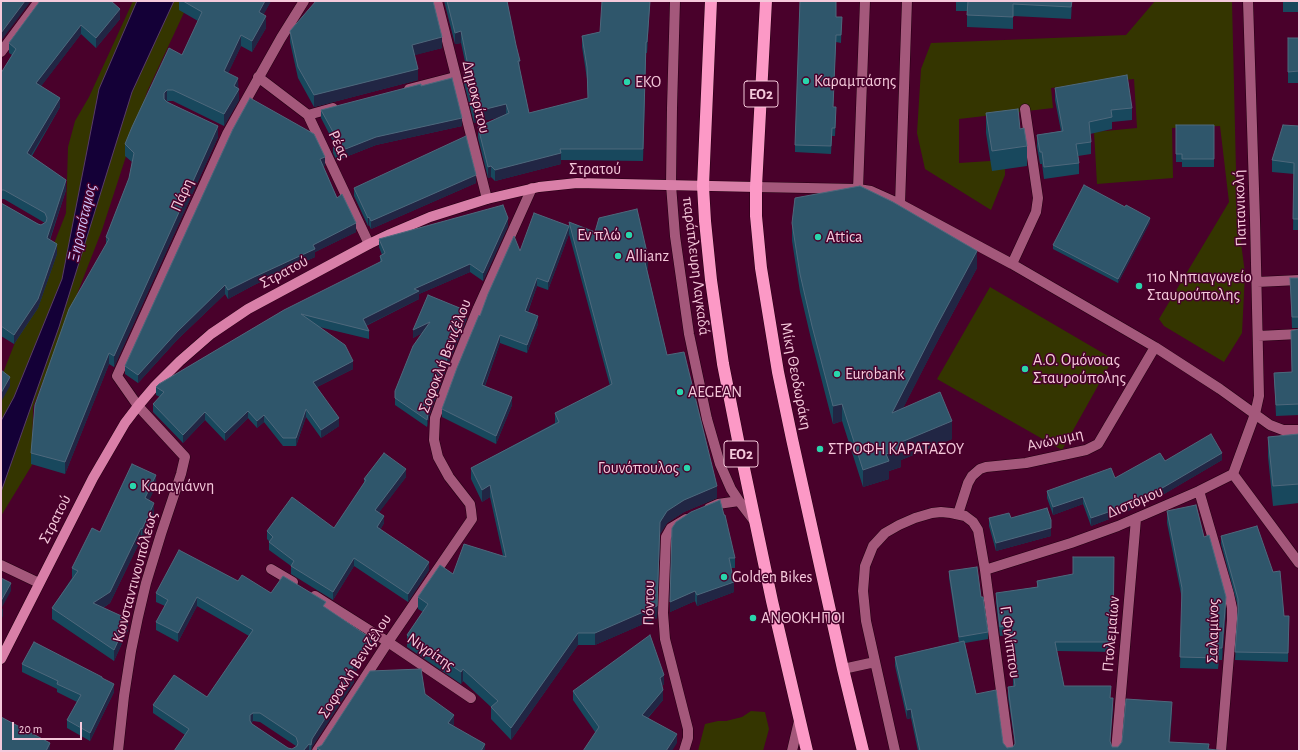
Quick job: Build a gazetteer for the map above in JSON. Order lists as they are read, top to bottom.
{
  "streets": {
    "highway": ["ΕΟ2", "Μίκη Θεοδωράκη"],
    "main road": ["Στρατού"],
    "street": [
      "Δημοκρίτου",
      "Ρέας",
      "Πάρη",
      "Παπανικολή",
      "παράπλευρη Λαγκαδά",
      "Σοφοκλή Βενιζέλου",
      "Ανώνυμη",
      "Διστόμου",
      "Κωνσταντινουπόλεως",
      "Πόντου",
      "Σαλαμίνος",
      "Πτολεμαίων",
      "Γ. Φιλίππου",
      "Νιγρίτης"
    ]
  },
  "crossings": [
    ["ΕΟ2", "Στρατού"],
    ["ΕΟ2", "παράπλευρη Λαγκαδά"],
    ["Δημοκρίτου", "Στρατού"],
    ["Ρέας", "Στρατού"],
    ["Ρέας", "Πάρη"],
    ["Στρατού", "Πάρη"],
    ["Στρατού", "παράπλευρη Λαγκαδά"],
    ["Στρατού", "Σοφοκλή Βενιζέλου"],
    ["Στρατού", "Μίκη Θεοδωράκη"],
    ["Στρατού", "Κωνσταντινουπόλεως"],
    ["Πάρη", "Κωνσταντινουπόλεως"],
    ["παράπλευρη Λαγκαδά", "Πόντου"],
    ["Σοφοκλή Βενιζέλου", "Νιγρίτης"],
    ["Ανώνυμη", "Γ. Φιλίππου"],
    ["Διστόμου", "Σαλαμίνος"],
    ["Διστόμου", "Πτολεμαίων"],
    ["Διστόμου", "Γ. Φιλίππου"]
  ],
  "water": ["Ξηροπόταμος"],
  "places": [
    "Καραμπάσης",
    "EKO",
    "Εν πλώ",
    "Attica",
    "Allianz",
    "11ο Νηπιαγωγείο Σταυρούπολης",
    "Α.Ο. Ομόνοιας Σταυρούπολης",
    "Eurobank",
    "AEGEAN",
    "ΣΤΡΟΦΗ ΚΑΡΑΤΑΣΟΥ",
    "Γουνόπουλος",
    "Καραγιάννη",
    "Golden Bikes",
    "ΑΝΘΟΚΗΠΟΙ"
  ],
  "scale_bar": "20 m"
}
